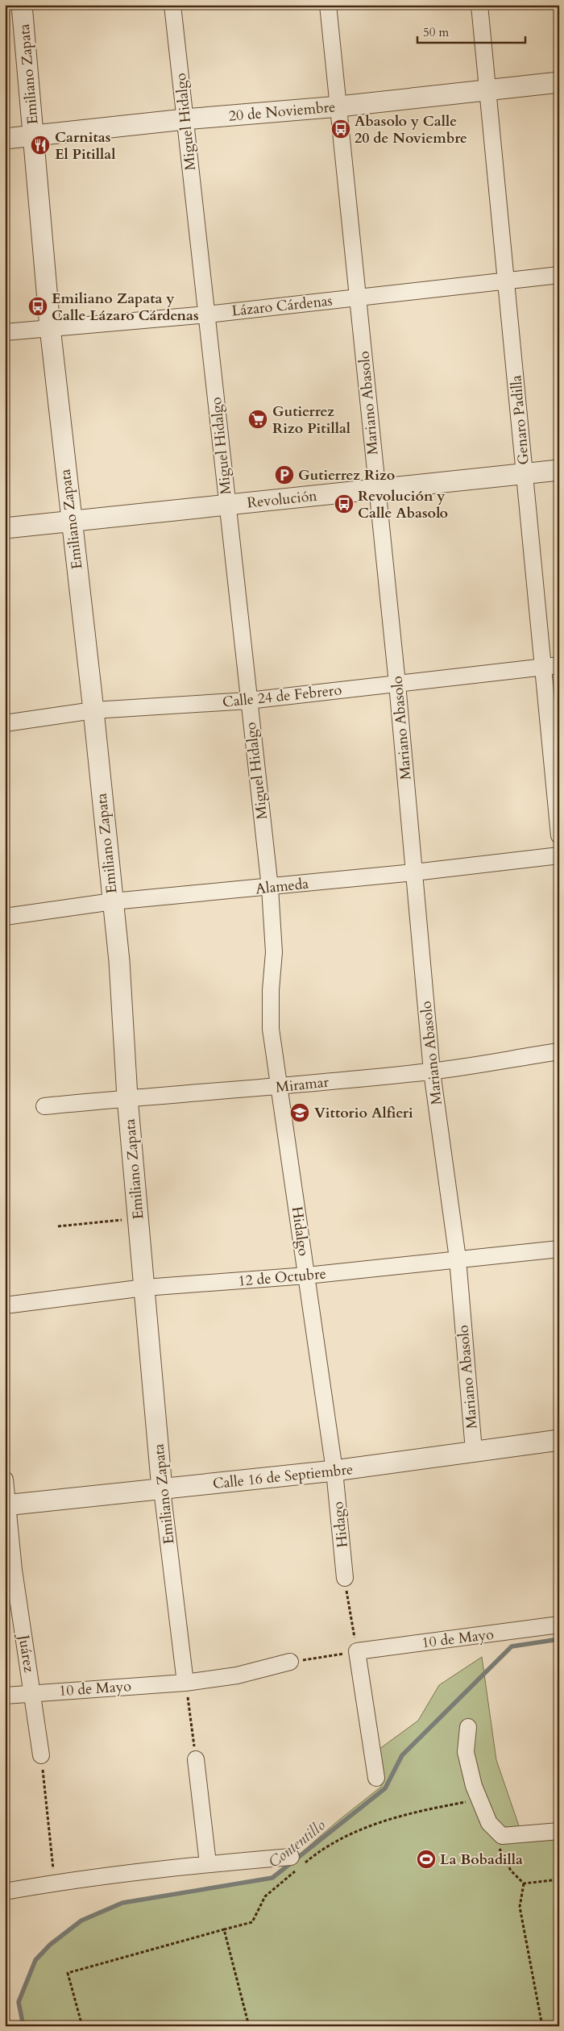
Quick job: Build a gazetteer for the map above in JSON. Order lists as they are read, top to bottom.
{
  "streets": {
    "street": [
      "Emiliano Zapata",
      "20 de Noviembre",
      "Miguel Hidalgo",
      "Lázaro Cárdenas",
      "Mariano Abasolo",
      "Genaro Padilla",
      "Revolución",
      "Calle 24 de Febrero",
      "Alameda",
      "Miramar",
      "Hidalgo",
      "12 de Octubre",
      "Calle 16 de Septiembre",
      "Hidago",
      "10 de Mayo",
      "Juárez"
    ]
  },
  "crossings": [
    ["Emiliano Zapata", "20 de Noviembre"],
    ["Emiliano Zapata", "Lázaro Cárdenas"],
    ["Emiliano Zapata", "Revolución"],
    ["Emiliano Zapata", "Calle 24 de Febrero"],
    ["Emiliano Zapata", "Alameda"],
    ["Emiliano Zapata", "Miramar"],
    ["Emiliano Zapata", "12 de Octubre"],
    ["Emiliano Zapata", "Calle 16 de Septiembre"],
    ["Emiliano Zapata", "10 de Mayo"],
    ["20 de Noviembre", "Miguel Hidalgo"],
    ["20 de Noviembre", "Mariano Abasolo"],
    ["20 de Noviembre", "Genaro Padilla"],
    ["Miguel Hidalgo", "Lázaro Cárdenas"],
    ["Miguel Hidalgo", "Revolución"],
    ["Miguel Hidalgo", "Calle 24 de Febrero"],
    ["Miguel Hidalgo", "Alameda"],
    ["Miguel Hidalgo", "Miramar"],
    ["Miguel Hidalgo", "Hidalgo"],
    ["Lázaro Cárdenas", "Mariano Abasolo"],
    ["Lázaro Cárdenas", "Genaro Padilla"],
    ["Mariano Abasolo", "Revolución"],
    ["Mariano Abasolo", "Calle 24 de Febrero"],
    ["Mariano Abasolo", "Alameda"],
    ["Mariano Abasolo", "Miramar"],
    ["Mariano Abasolo", "12 de Octubre"],
    ["Mariano Abasolo", "Calle 16 de Septiembre"],
    ["Genaro Padilla", "Revolución"],
    ["Genaro Padilla", "Calle 24 de Febrero"],
    ["Miramar", "Hidalgo"],
    ["Hidalgo", "12 de Octubre"],
    ["Hidalgo", "Calle 16 de Septiembre"],
    ["Hidalgo", "Hidago"],
    ["Calle 16 de Septiembre", "Hidago"],
    ["Calle 16 de Septiembre", "Juárez"],
    ["10 de Mayo", "Juárez"]
  ],
  "water": ["Contentillo"],
  "places": {
    "bus stop": ["Abasolo y Calle 20 de Noviembre", "Emiliano Zapata y Calle Lázaro Cárdenas", "Revolución y Calle Abasolo"],
    "restaurant": ["Carnitas El Pitillal"],
    "supermarket": ["Gutierrez Rizo Pitillal"],
    "parking": ["Gutierrez Rizo"],
    "school or university": ["Vittorio Alfieri"],
    "sports": ["La Bobadilla"]
  },
  "scale_bar": "50 m"
}
